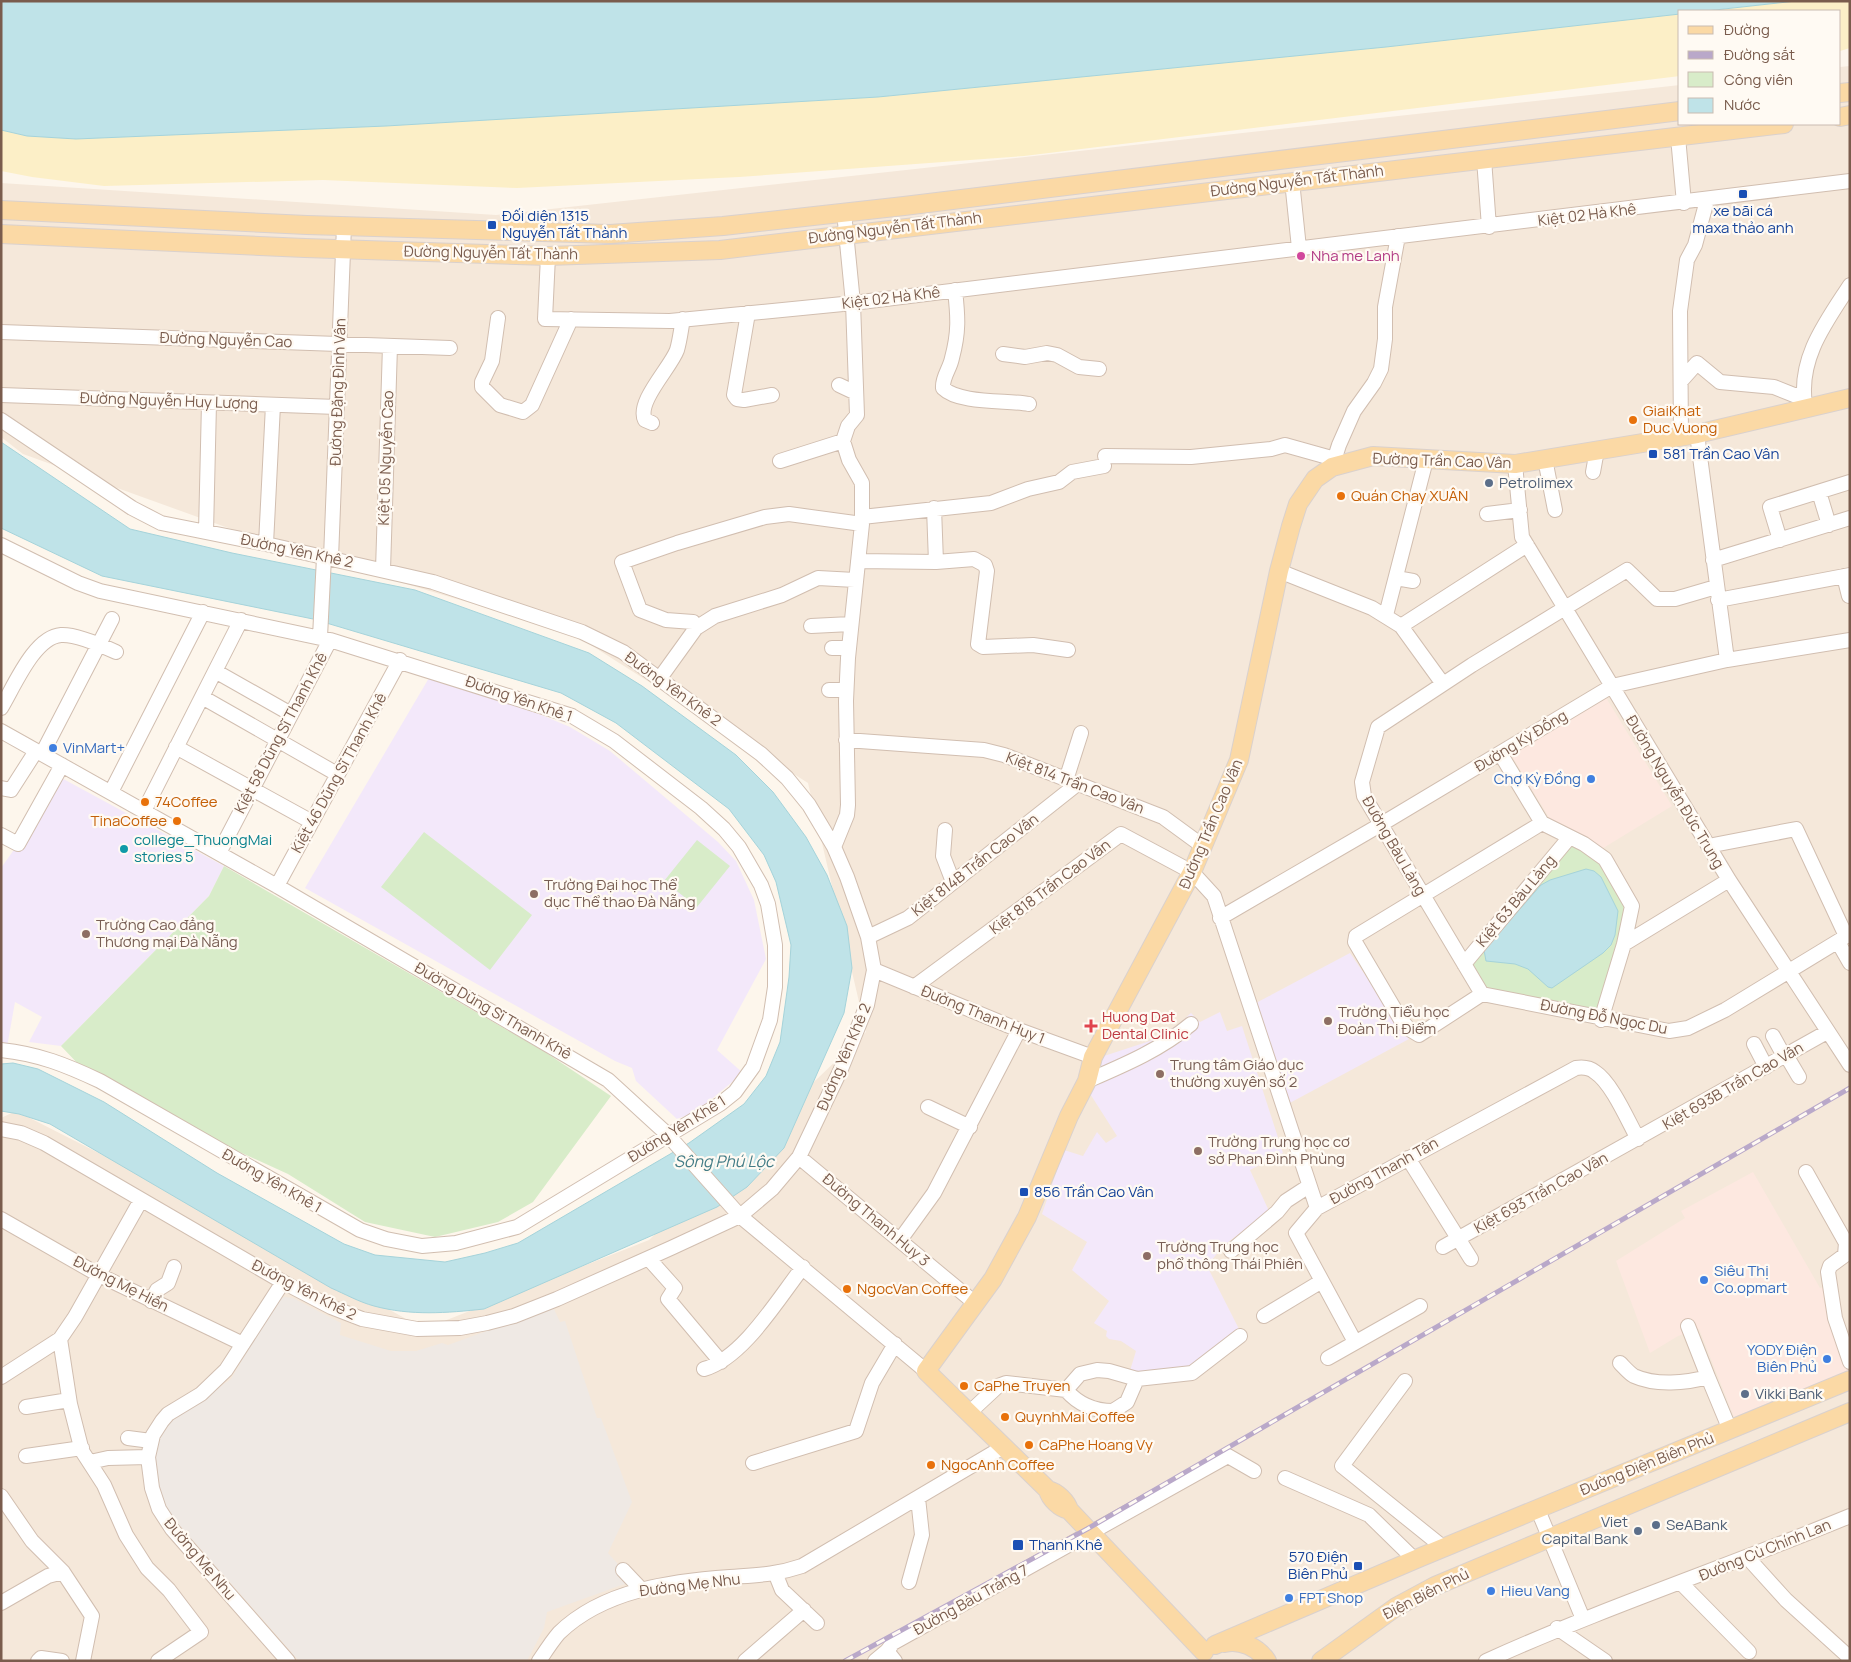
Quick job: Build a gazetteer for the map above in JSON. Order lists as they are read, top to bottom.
{
  "streets": {
    "main road": [
      "Đường Nguyễn Tất Thành",
      "Đường Trần Cao Vân",
      "Đường Điện Biên Phủ",
      "Điện Biên Phủ"
    ],
    "street": [
      "Kiệt 02 Hà Khê",
      "Đường Nguyễn Cao",
      "Đường Đặng Đình Vân",
      "Đường Nguyễn Huy Lượng",
      "Kiệt 05 Nguyễn Cao",
      "Đường Yên Khê 2",
      "Đường Yên Khê 1",
      "Kiệt 58 Dũng Sĩ Thanh Khê",
      "Đường Kỳ Đồng",
      "Kiệt 46 Dũng Sĩ Thanh Khê",
      "Kiệt 814 Trần Cao Vân",
      "Đường Nguyễn Đức Trung",
      "Đường Bàu Làng",
      "Kiệt 814B Trần Cao Vân",
      "Kiệt 818 Trần Cao Vân",
      "Kiệt 63 Bàu Làng",
      "Đường Dũng Sĩ Thanh Khê",
      "Đường Thanh Huy 1",
      "Đường Đỗ Ngọc Du",
      "Kiệt 693B Trần Cao Vân",
      "Đường Thanh Tân",
      "Kiệt 693 Trần Cao Vân",
      "Đường Thanh Huy 3",
      "Đường Mẹ Hiền",
      "Đường Cù Chính Lan",
      "Đường Mẹ Nhu",
      "Đường Bàu Trảng 7"
    ]
  },
  "crossings": [
    ["Đường Nguyễn Tất Thành", "Kiệt 02 Hà Khê"],
    ["Đường Nguyễn Tất Thành", "Đường Đặng Đình Vân"],
    ["Đường Nguyễn Cao", "Đường Đặng Đình Vân"],
    ["Đường Nguyễn Cao", "Kiệt 05 Nguyễn Cao"],
    ["Đường Đặng Đình Vân", "Đường Nguyễn Huy Lượng"],
    ["Đường Đặng Đình Vân", "Đường Yên Khê 2"],
    ["Đường Đặng Đình Vân", "Đường Yên Khê 1"],
    ["Đường Đặng Đình Vân", "Kiệt 58 Dũng Sĩ Thanh Khê"],
    ["Kiệt 05 Nguyễn Cao", "Đường Yên Khê 2"],
    ["Đường Trần Cao Vân", "Kiệt 814 Trần Cao Vân"],
    ["Đường Trần Cao Vân", "Đường Nguyễn Đức Trung"],
    ["Đường Trần Cao Vân", "Kiệt 818 Trần Cao Vân"],
    ["Đường Trần Cao Vân", "Đường Dũng Sĩ Thanh Khê"],
    ["Đường Trần Cao Vân", "Đường Thanh Huy 1"],
    ["Đường Trần Cao Vân", "Đường Thanh Tân"],
    ["Đường Trần Cao Vân", "Đường Thanh Huy 3"],
    ["Đường Yên Khê 2", "Kiệt 814B Trần Cao Vân"],
    ["Đường Yên Khê 2", "Đường Dũng Sĩ Thanh Khê"],
    ["Đường Yên Khê 2", "Đường Thanh Huy 1"],
    ["Đường Yên Khê 2", "Đường Thanh Huy 3"],
    ["Đường Yên Khê 2", "Đường Mẹ Nhu"],
    ["Đường Yên Khê 1", "Kiệt 58 Dũng Sĩ Thanh Khê"],
    ["Đường Yên Khê 1", "Kiệt 46 Dũng Sĩ Thanh Khê"],
    ["Đường Yên Khê 1", "Đường Dũng Sĩ Thanh Khê"],
    ["Kiệt 58 Dũng Sĩ Thanh Khê", "Đường Dũng Sĩ Thanh Khê"],
    ["Đường Kỳ Đồng", "Đường Nguyễn Đức Trung"],
    ["Đường Kỳ Đồng", "Đường Bàu Làng"],
    ["Đường Kỳ Đồng", "Đường Thanh Tân"],
    ["Kiệt 46 Dũng Sĩ Thanh Khê", "Đường Dũng Sĩ Thanh Khê"],
    ["Kiệt 814 Trần Cao Vân", "Kiệt 814B Trần Cao Vân"],
    ["Đường Nguyễn Đức Trung", "Đường Bàu Làng"],
    ["Đường Nguyễn Đức Trung", "Đường Đỗ Ngọc Du"],
    ["Đường Nguyễn Đức Trung", "Kiệt 693B Trần Cao Vân"],
    ["Đường Bàu Làng", "Kiệt 63 Bàu Làng"],
    ["Đường Bàu Làng", "Đường Đỗ Ngọc Du"],
    ["Kiệt 818 Trần Cao Vân", "Đường Thanh Huy 1"],
    ["Kiệt 818 Trần Cao Vân", "Đường Thanh Tân"],
    ["Kiệt 693B Trần Cao Vân", "Đường Thanh Tân"],
    ["Kiệt 693B Trần Cao Vân", "Kiệt 693 Trần Cao Vân"],
    ["Đường Thanh Tân", "Kiệt 693 Trần Cao Vân"],
    ["Đường Mẹ Hiền", "Đường Mẹ Nhu"],
    ["Đường Điện Biên Phủ", "Điện Biên Phủ"]
  ],
  "water": ["Sông Phú Lộc"],
  "places": {
    "transit": [
      "xe bãi cá maxa thảo anh",
      "Đối diện 1315 Nguyễn Tất Thành",
      "581 Trần Cao Vân",
      "856 Trần Cao Vân",
      "Thanh Khê",
      "570 Điện Biên Phủ"
    ],
    "other": [
      "Nha me Lanh",
      "GiaiKhat Duc Vuong",
      "Petrolimex",
      "Quán Chay XUÂN",
      "VinMart+",
      "Chợ Kỳ Đồng",
      "74Coffee",
      "TinaCoffee",
      "college_ThuongMai stories 5",
      "Trường Đại học Thể dục Thể thao Đà Nẵng",
      "Trường Cao đẳng Thương mại Đà Nẵng",
      "Trường Tiểu học Đoàn Thị Điểm",
      "Trung tâm Giáo dục thường xuyên số 2",
      "Trường Trung học cơ sở Phan Đình Phùng",
      "Trường Trung học phổ thông Thái Phiên",
      "Siêu Thị Co.opmart",
      "NgocVan Coffee",
      "YODY Điện Biên Phủ",
      "CaPhe Truyen",
      "Vikki Bank",
      "QuynhMai Coffee",
      "CaPhe Hoang Vy",
      "NgocAnh Coffee",
      "SeABank",
      "Viet Capital Bank",
      "Hieu Vang",
      "FPT Shop"
    ],
    "health": ["Huong Dat Dental Clinic"]
  },
  "legend": [
    "Đường",
    "Đường sắt",
    "Công viên",
    "Nước"
  ]
}
